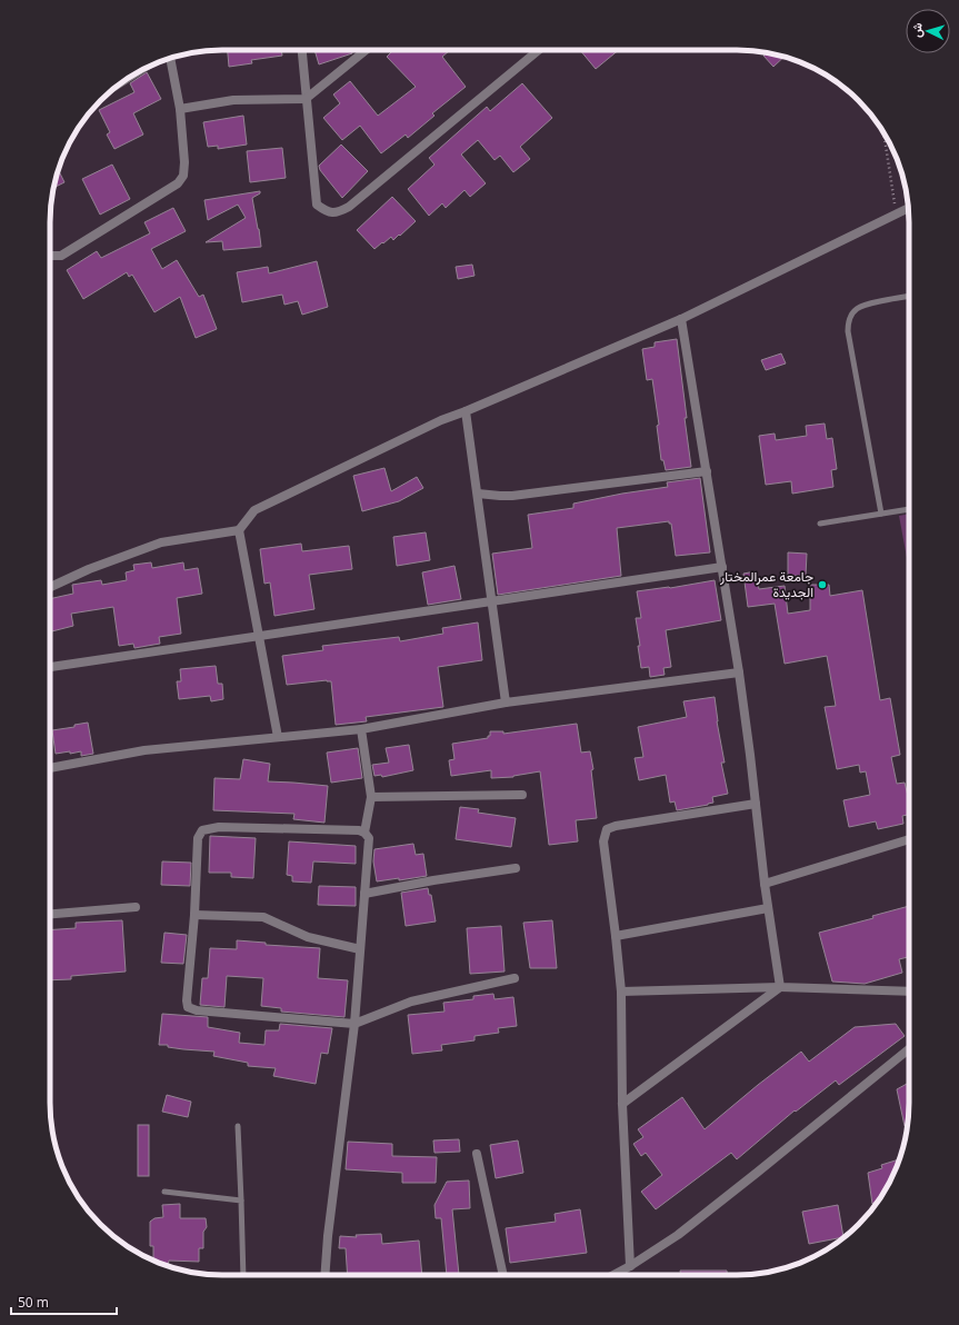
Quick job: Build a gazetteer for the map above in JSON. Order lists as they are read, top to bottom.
{
  "places": ["جامعة عمرالمختار الجديدة"],
  "scale_bar": "50 m",
  "north": "left"
}
